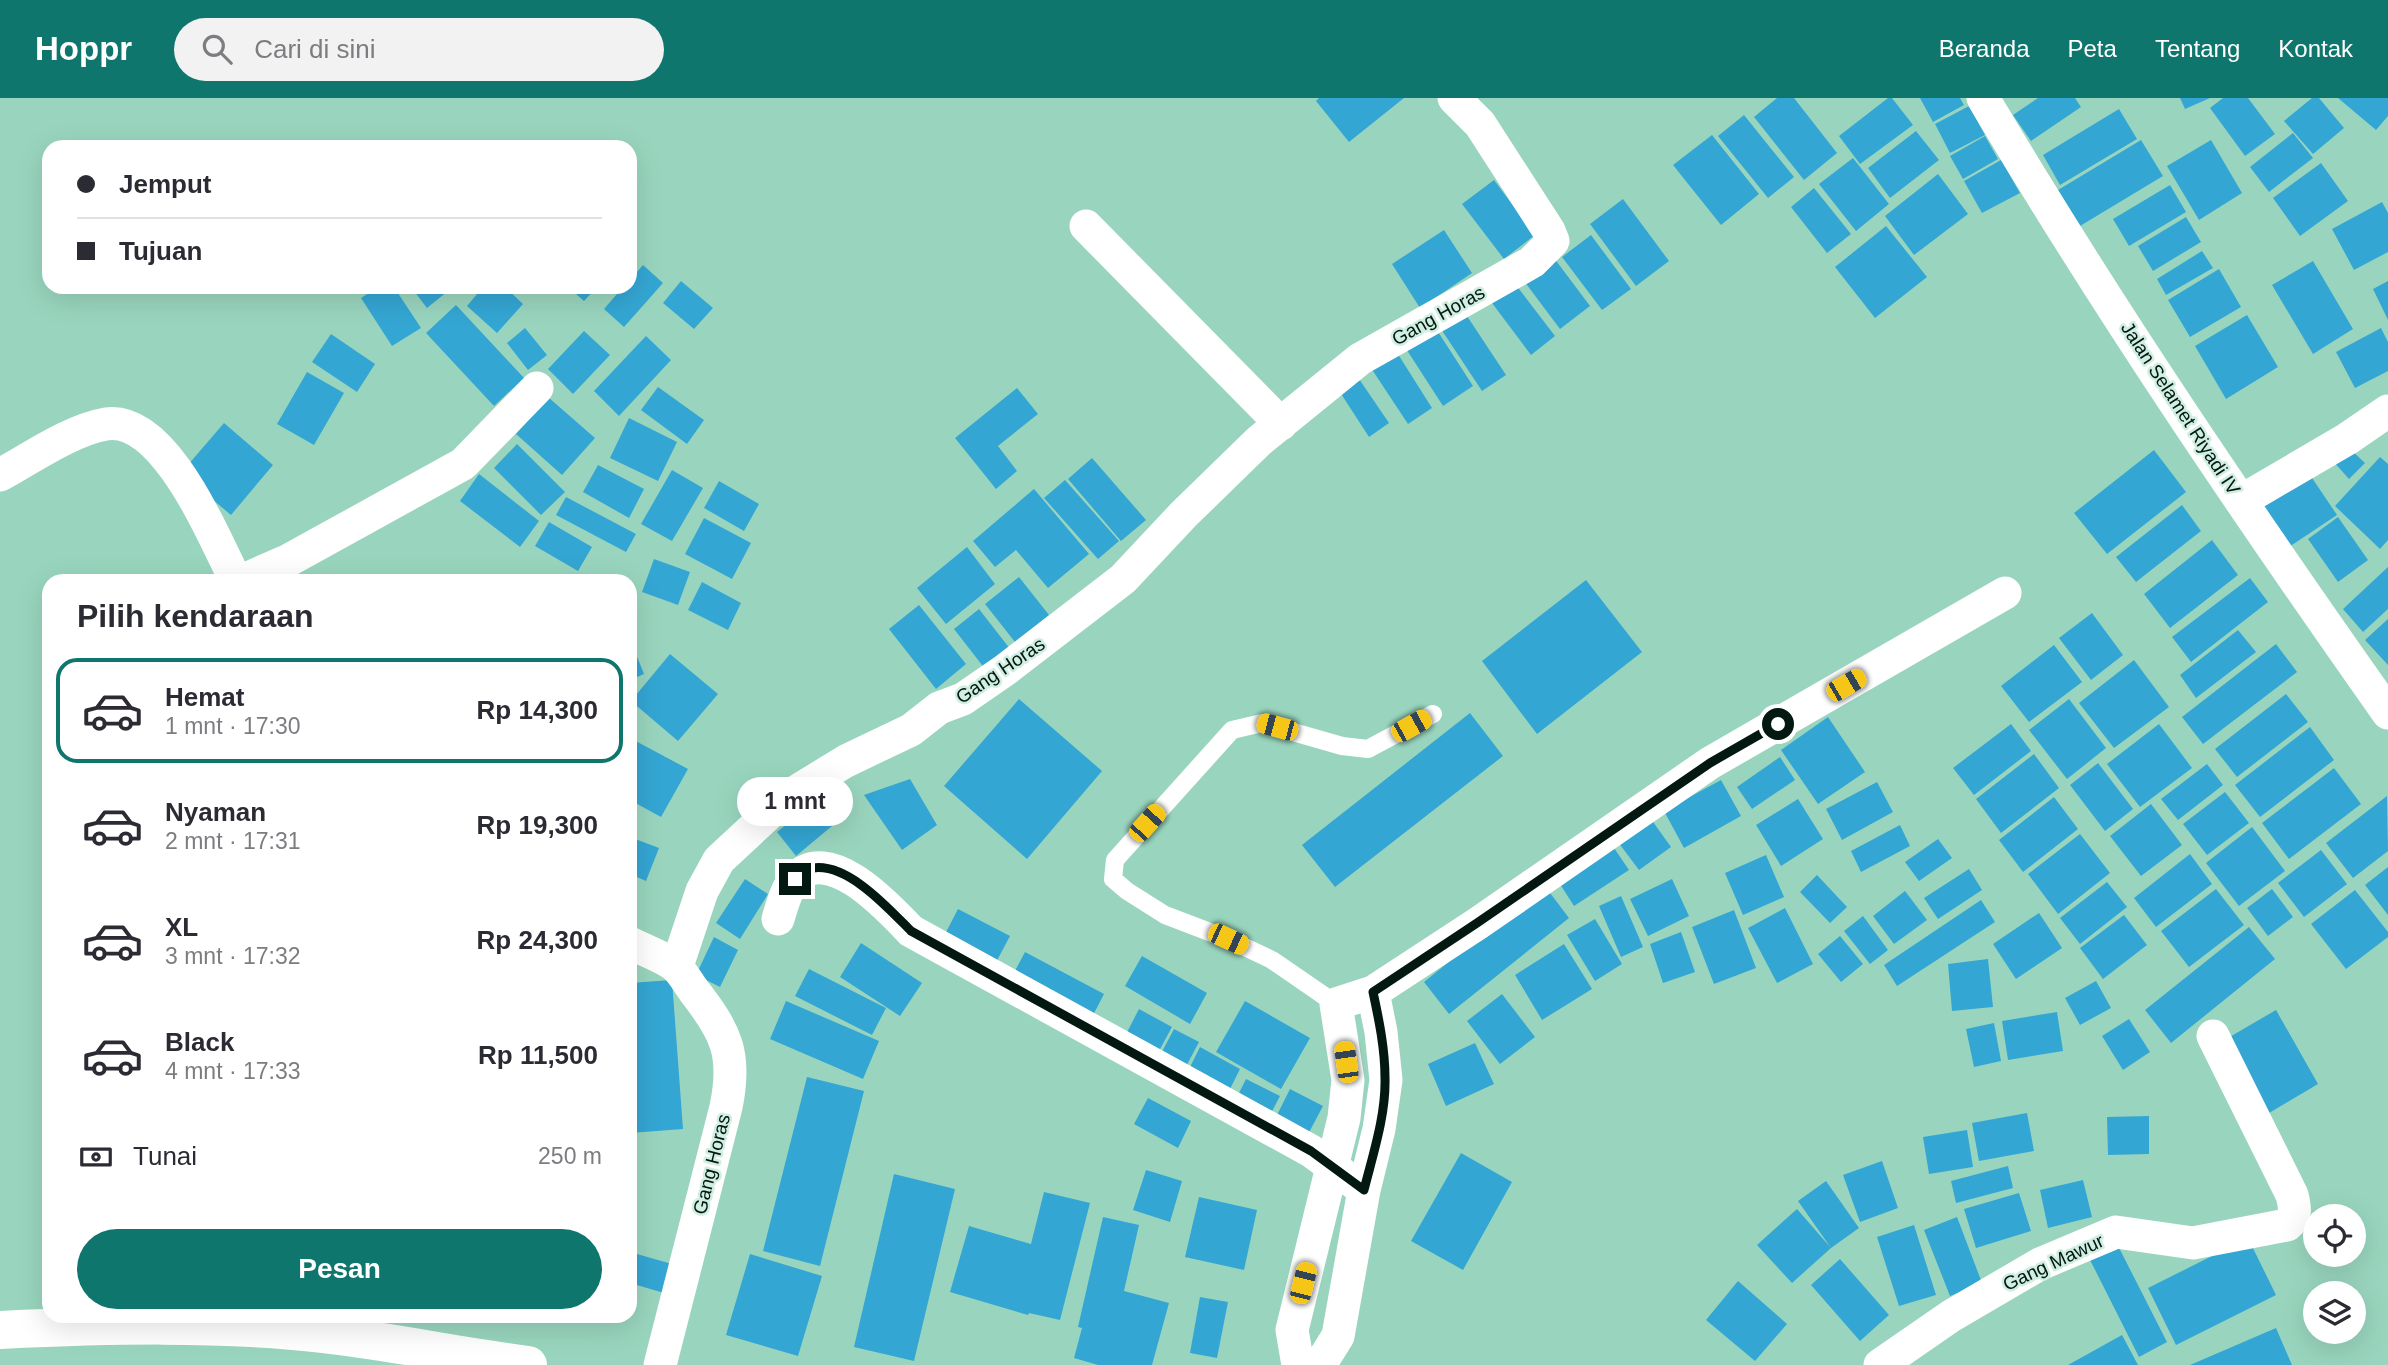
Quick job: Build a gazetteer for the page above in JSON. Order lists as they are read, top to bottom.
{
  "streets": {
    "street": ["Gang Horas", "Jalan Selamet Riyadi IV", "Gang Mawur"]
  },
  "page": {
    "header": "Hoppr",
    "search": "Cari di sini",
    "nav": [
      "Beranda",
      "Peta",
      "Tentang",
      "Kontak"
    ],
    "banner": ["Jemput", "Tujuan"],
    "heading": "Pilih kendaraan",
    "list": [
      {
        "name": "Hemat",
        "note": "1 mnt · 17:30",
        "value": "Rp 14,300"
      },
      {
        "name": "Nyaman",
        "note": "2 mnt · 17:31",
        "value": "Rp 19,300"
      },
      {
        "name": "XL",
        "note": "3 mnt · 17:32",
        "value": "Rp 24,300"
      },
      {
        "name": "Black",
        "note": "4 mnt · 17:33",
        "value": "Rp 11,500"
      }
    ],
    "bubble": "1 mnt",
    "pay": ["Tunai", "250 m"],
    "buttons": "Pesan"
  }
}
